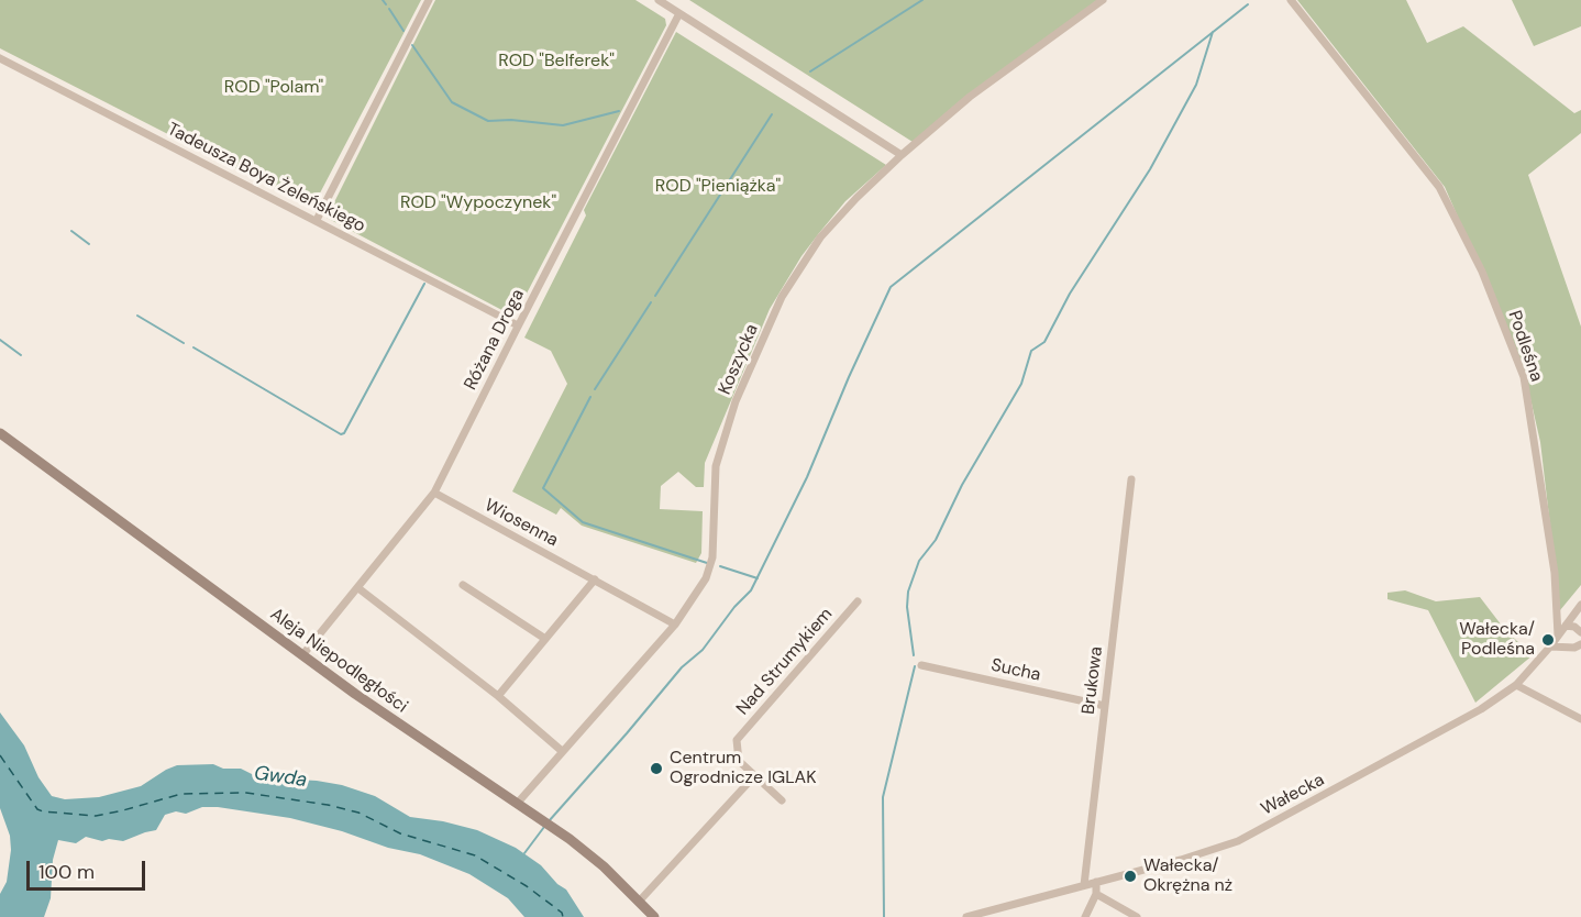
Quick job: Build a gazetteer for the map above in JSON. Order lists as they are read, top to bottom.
{
  "streets": {
    "street": [
      "Tadeusza Boya Żeleńskiego",
      "Różana Droga",
      "Podleśna",
      "Koszycka",
      "Wiosenna",
      "Aleja Niepodległości",
      "Nad Strumykiem",
      "Sucha",
      "Brukowa",
      "Wałecka"
    ]
  },
  "crossings": [
    ["Tadeusza Boya Żeleńskiego", "Różana Droga"],
    ["Różana Droga", "Wiosenna"],
    ["Różana Droga", "Aleja Niepodległości"],
    ["Podleśna", "Wałecka"],
    ["Koszycka", "Wiosenna"],
    ["Koszycka", "Aleja Niepodległości"],
    ["Sucha", "Brukowa"],
    ["Brukowa", "Wałecka"]
  ],
  "water": ["Gwda"],
  "parks": [
    "ROD \"Belferek\"",
    "ROD \"Polam\"",
    "ROD \"Pieniążka\"",
    "ROD \"Wypoczynek\""
  ],
  "places": ["Wałecka/ Podleśna", "Centrum Ogrodnicze IGLAK", "Wałecka/ Okrężna nż"],
  "scale_bar": "100 m"
}
